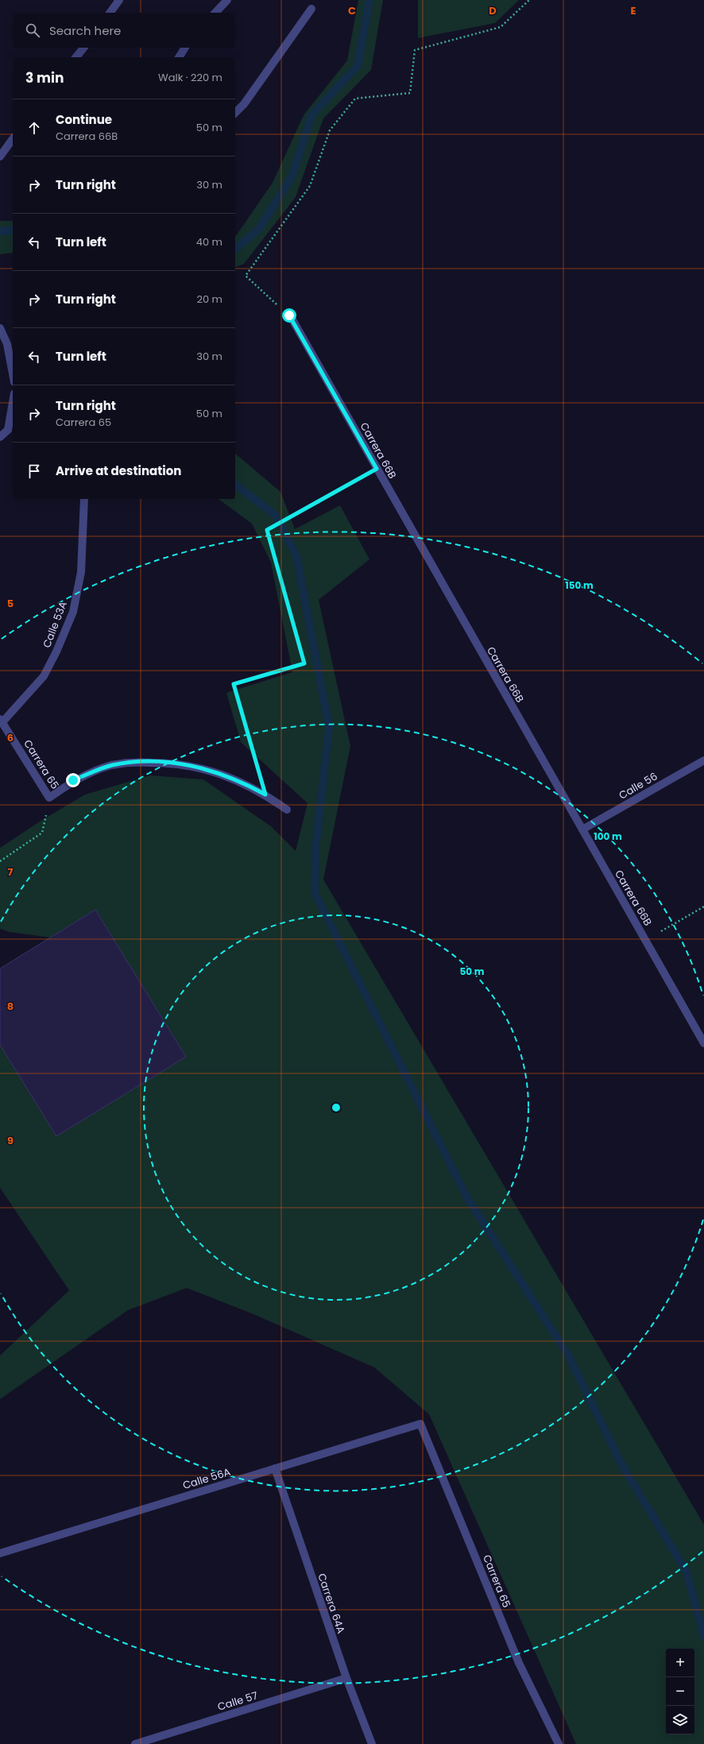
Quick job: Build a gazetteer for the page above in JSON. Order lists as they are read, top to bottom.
{
  "streets": {
    "street": [
      "Carrera 66B",
      "Calle 53A",
      "Carrera 65",
      "Calle 56",
      "Calle 56A",
      "Carrera 64A",
      "Calle 57"
    ]
  },
  "crossings": [
    ["Carrera 66B", "Calle 56"],
    ["Calle 53A", "Carrera 65"],
    ["Carrera 65", "Calle 56A"],
    ["Calle 56A", "Carrera 64A"],
    ["Carrera 64A", "Calle 57"]
  ],
  "page": {
    "search": "Search here",
    "heading": ["3 min", "Walk · 220 m"],
    "list": [
      ["Continue", "Carrera 66B", "50 m"],
      ["Turn right", "30 m"],
      ["Turn left", "40 m"],
      ["Turn right", "20 m"],
      ["Turn left", "30 m"],
      ["Turn right", "Carrera 65", "50 m"],
      "Arrive at destination"
    ],
    "map_buttons": ["+", "−"]
  },
  "grid": {
    "columns": ["C", "D", "E"],
    "rows": [
      "5",
      "6",
      "7",
      "8",
      "9"
    ]
  },
  "rings": ["150 m", "100 m", "50 m"]
}
